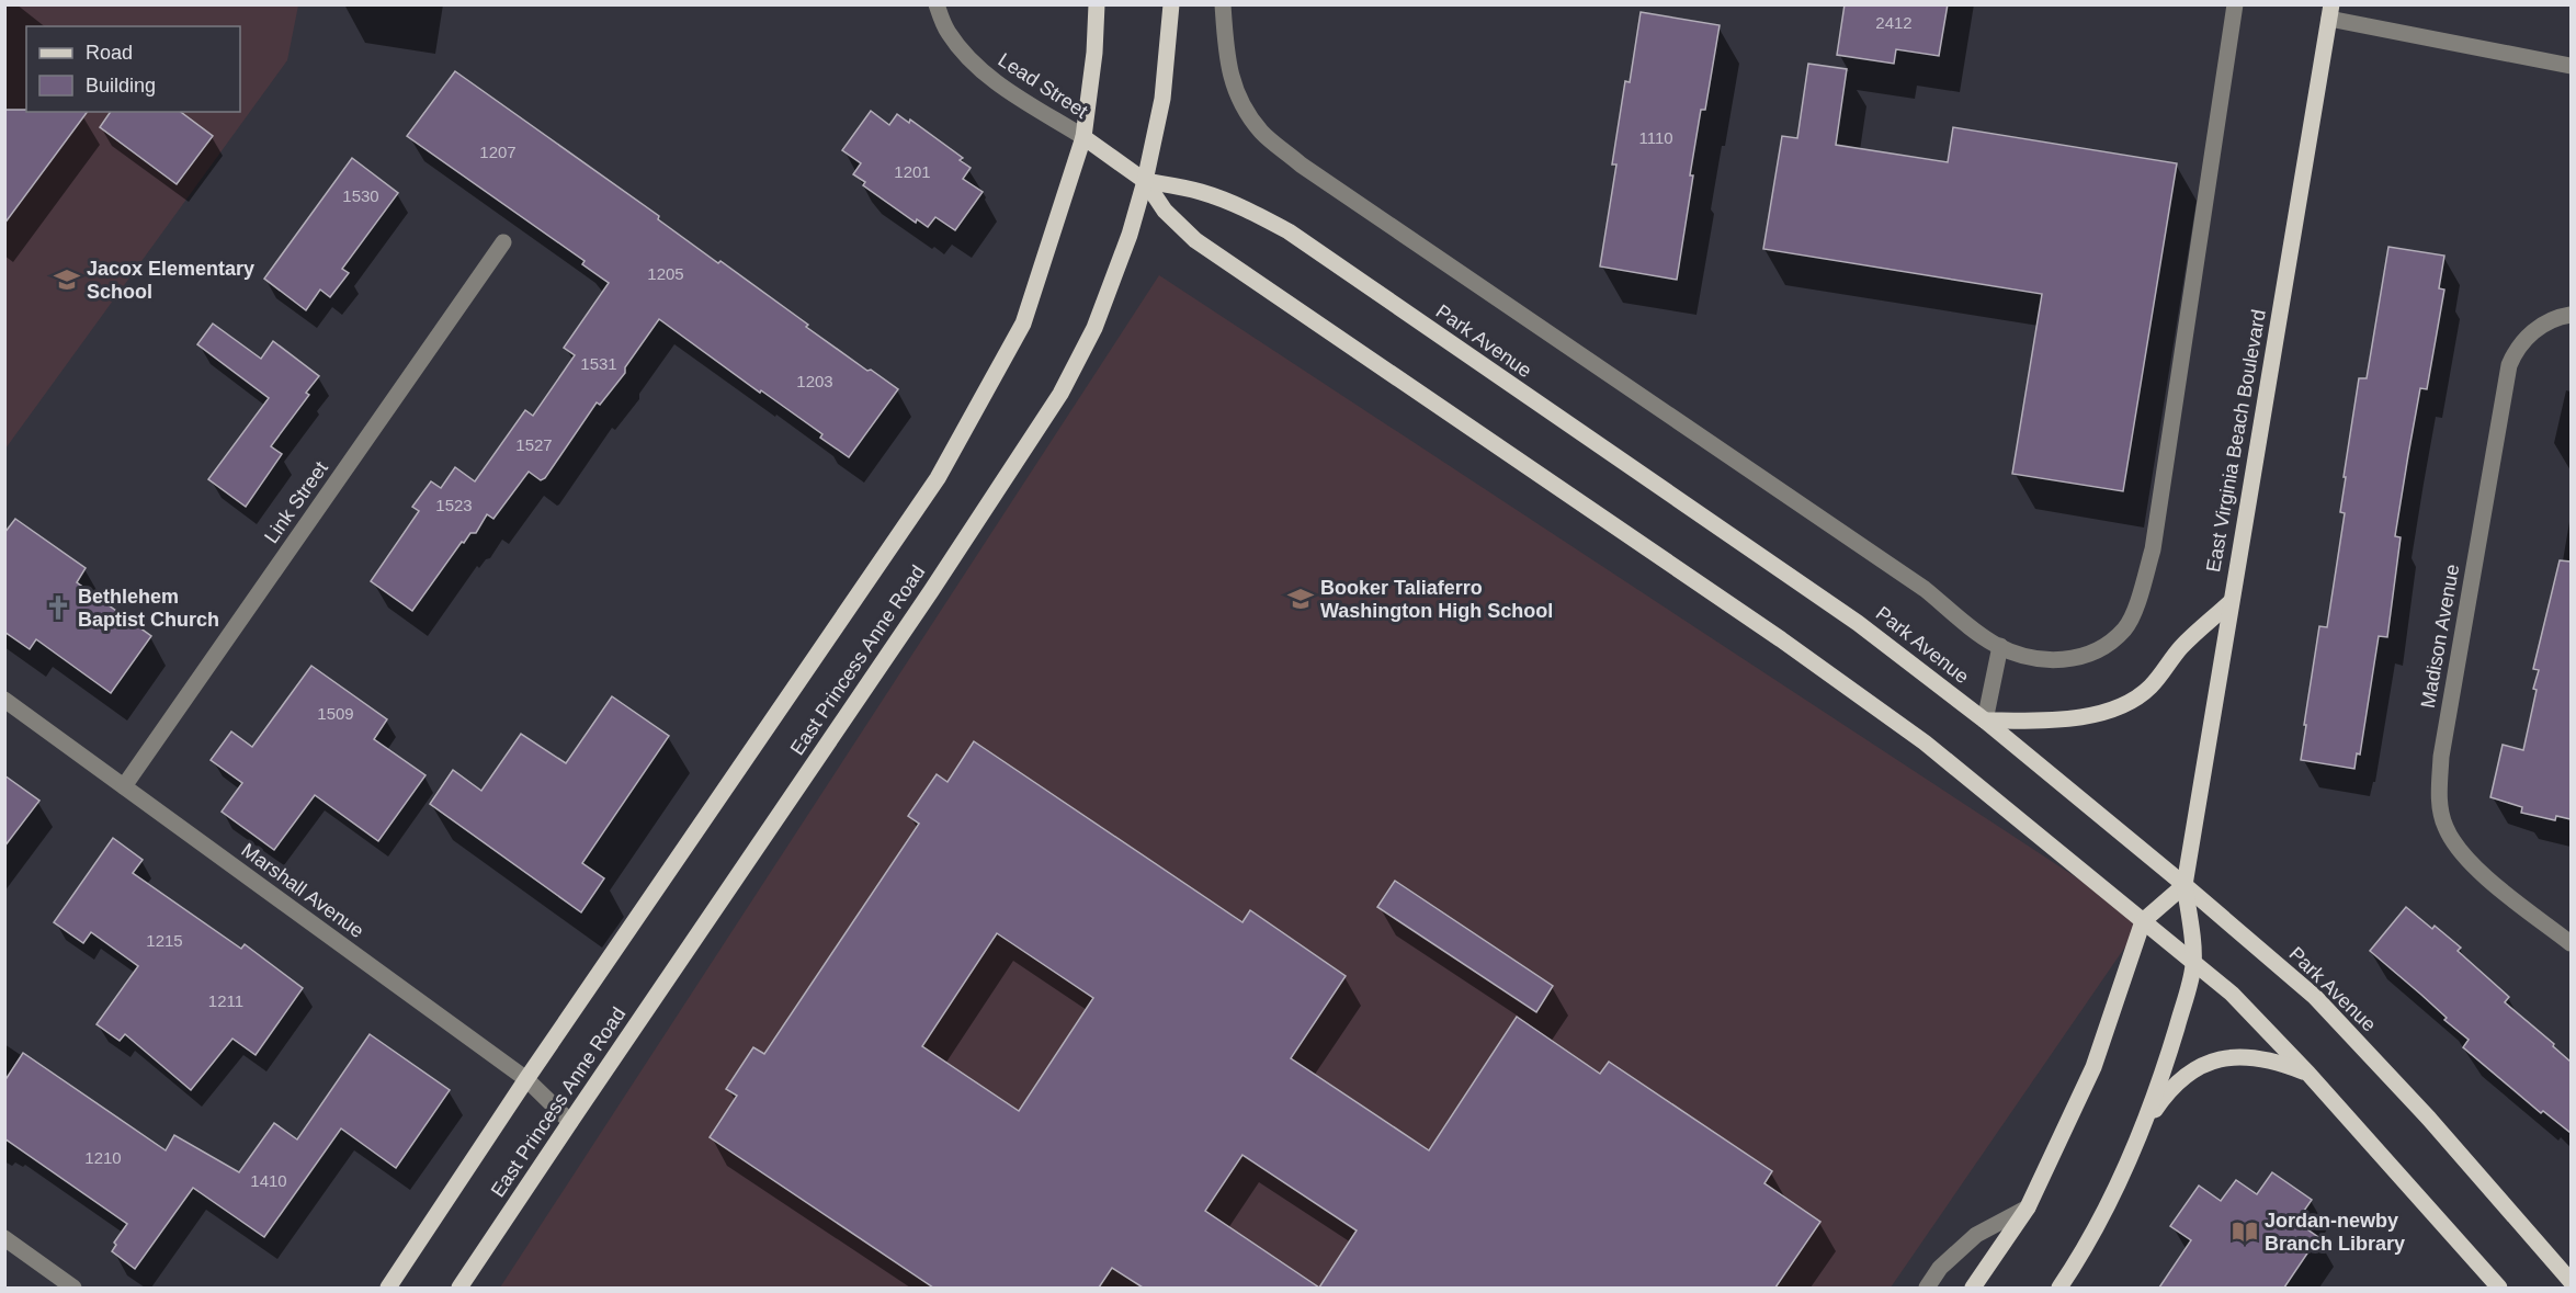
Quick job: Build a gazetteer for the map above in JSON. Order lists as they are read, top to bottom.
{
  "streets": {
    "main road": ["Park Avenue", "East Virginia Beach Boulevard", "East Princess Anne Road"],
    "street": [
      "Lead Street",
      "Link Street",
      "Madison Avenue",
      "Marshall Avenue"
    ]
  },
  "crossings": [
    ["Lead Street", "Park Avenue"],
    ["Lead Street", "East Princess Anne Road"],
    ["Park Avenue", "East Virginia Beach Boulevard"],
    ["Park Avenue", "East Princess Anne Road"],
    ["Link Street", "Marshall Avenue"],
    ["East Princess Anne Road", "Marshall Avenue"]
  ],
  "places": {
    "school or university": ["Jacox Elementary School", "Booker Taliaferro Washington High School"],
    "church": ["Bethlehem Baptist Church"],
    "library": ["Jordan-newby Branch Library"]
  },
  "house_numbers": [
    "2412",
    "1110",
    "1207",
    "1201",
    "1530",
    "1205",
    "1531",
    "1203",
    "1527",
    "1523",
    "1509",
    "1215",
    "1211",
    "1210",
    "1410"
  ],
  "legend": ["Road", "Building"]
}
